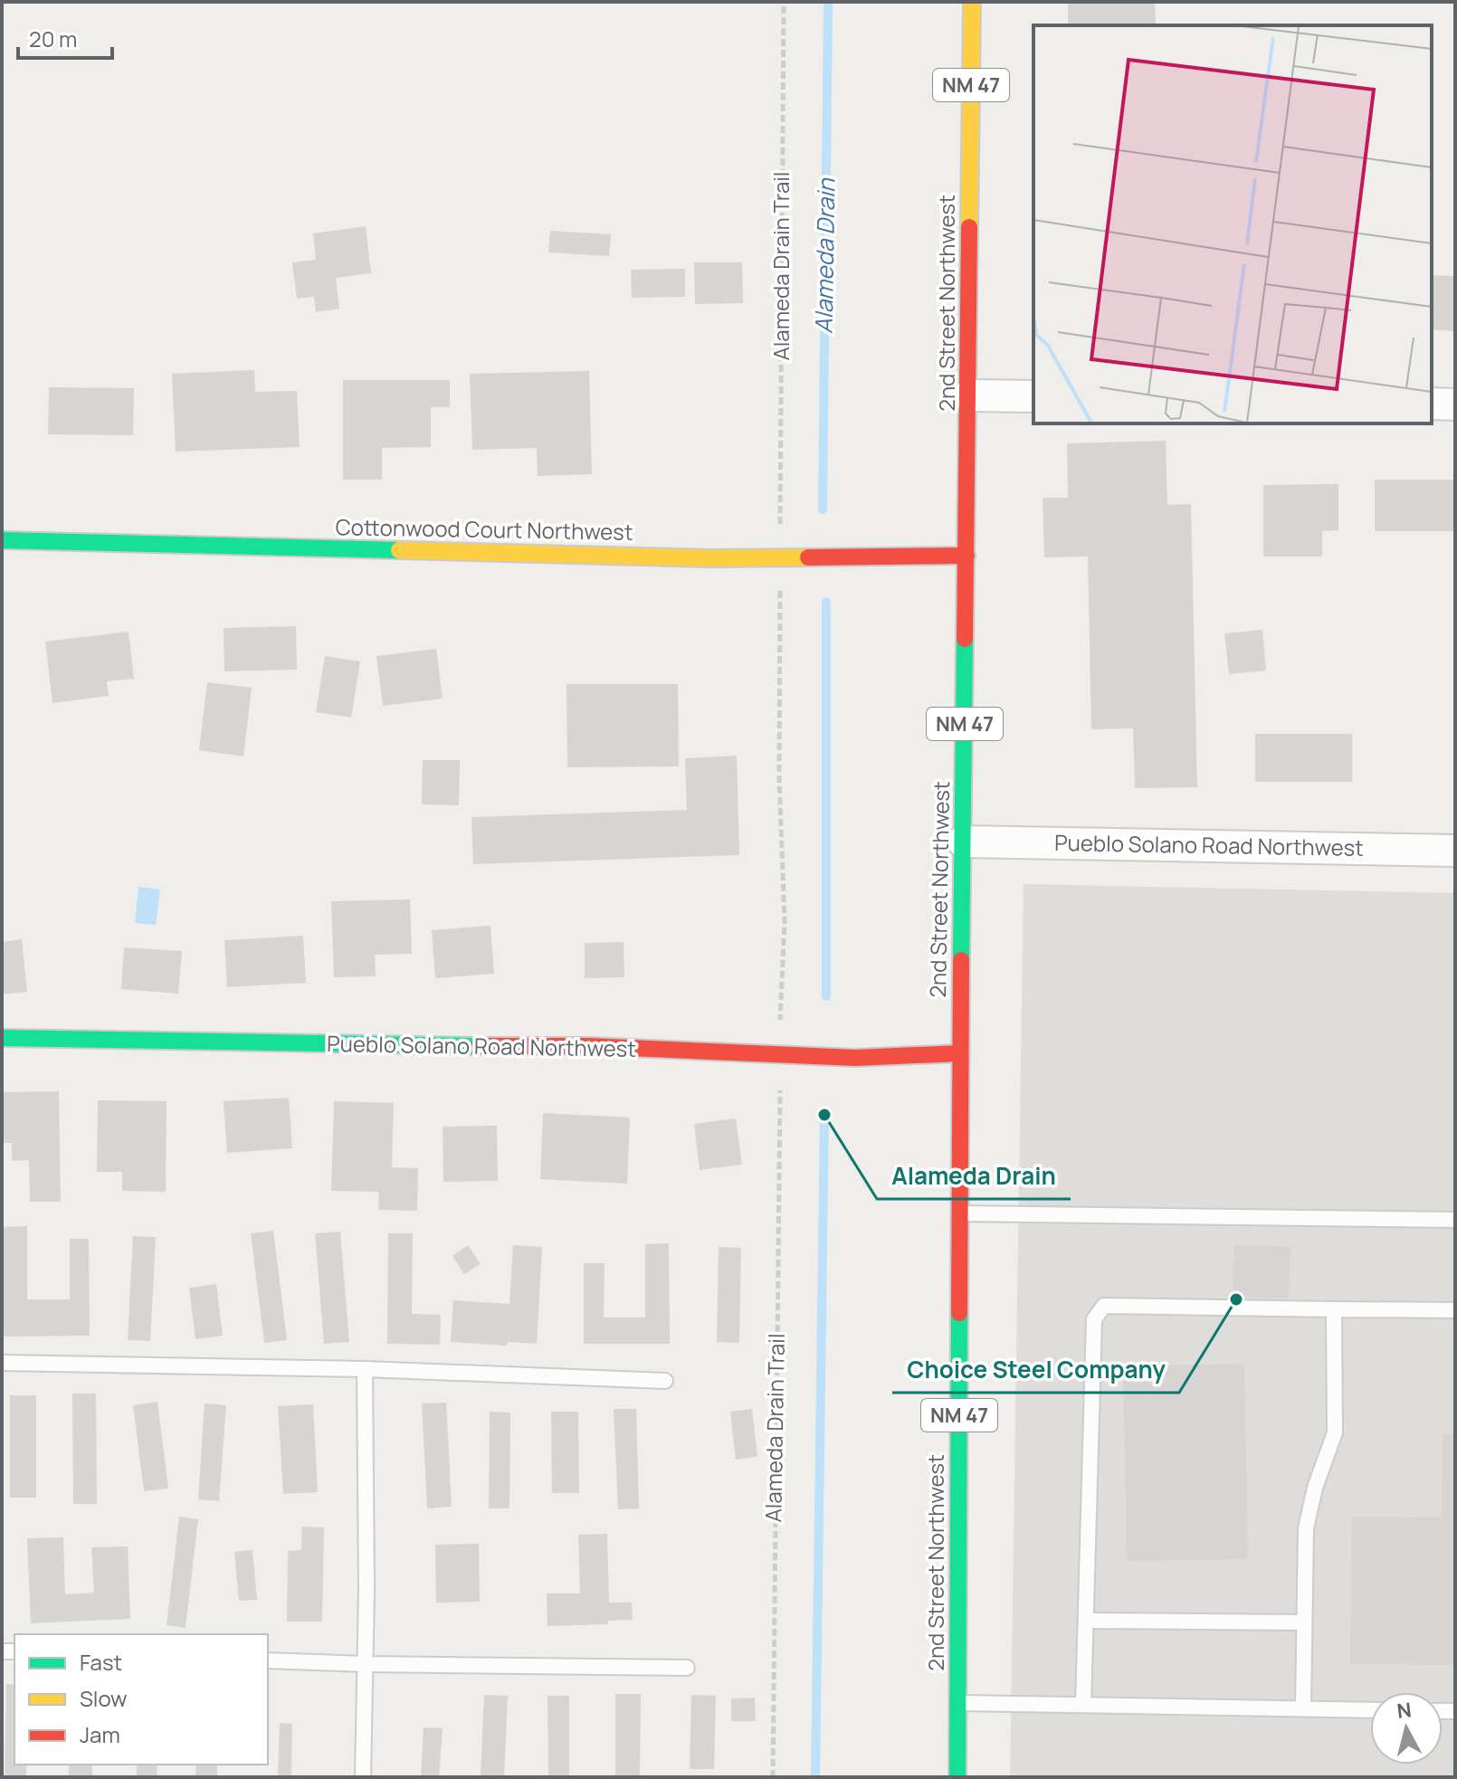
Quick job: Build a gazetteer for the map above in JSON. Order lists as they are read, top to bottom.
{
  "streets": {
    "street": [
      "NM 47",
      "2nd Street Northwest",
      "Cottonwood Court Northwest",
      "Pueblo Solano Road Northwest"
    ],
    "path": ["Alameda Drain Trail"]
  },
  "crossings": [
    ["2nd Street Northwest", "Cottonwood Court Northwest"],
    ["2nd Street Northwest", "Pueblo Solano Road Northwest"]
  ],
  "water": ["Alameda Drain"],
  "places": ["Alameda Drain", "Choice Steel Company"],
  "legend": ["Fast", "Slow", "Jam"],
  "scale_bar": "20 m",
  "north": "top"
}
